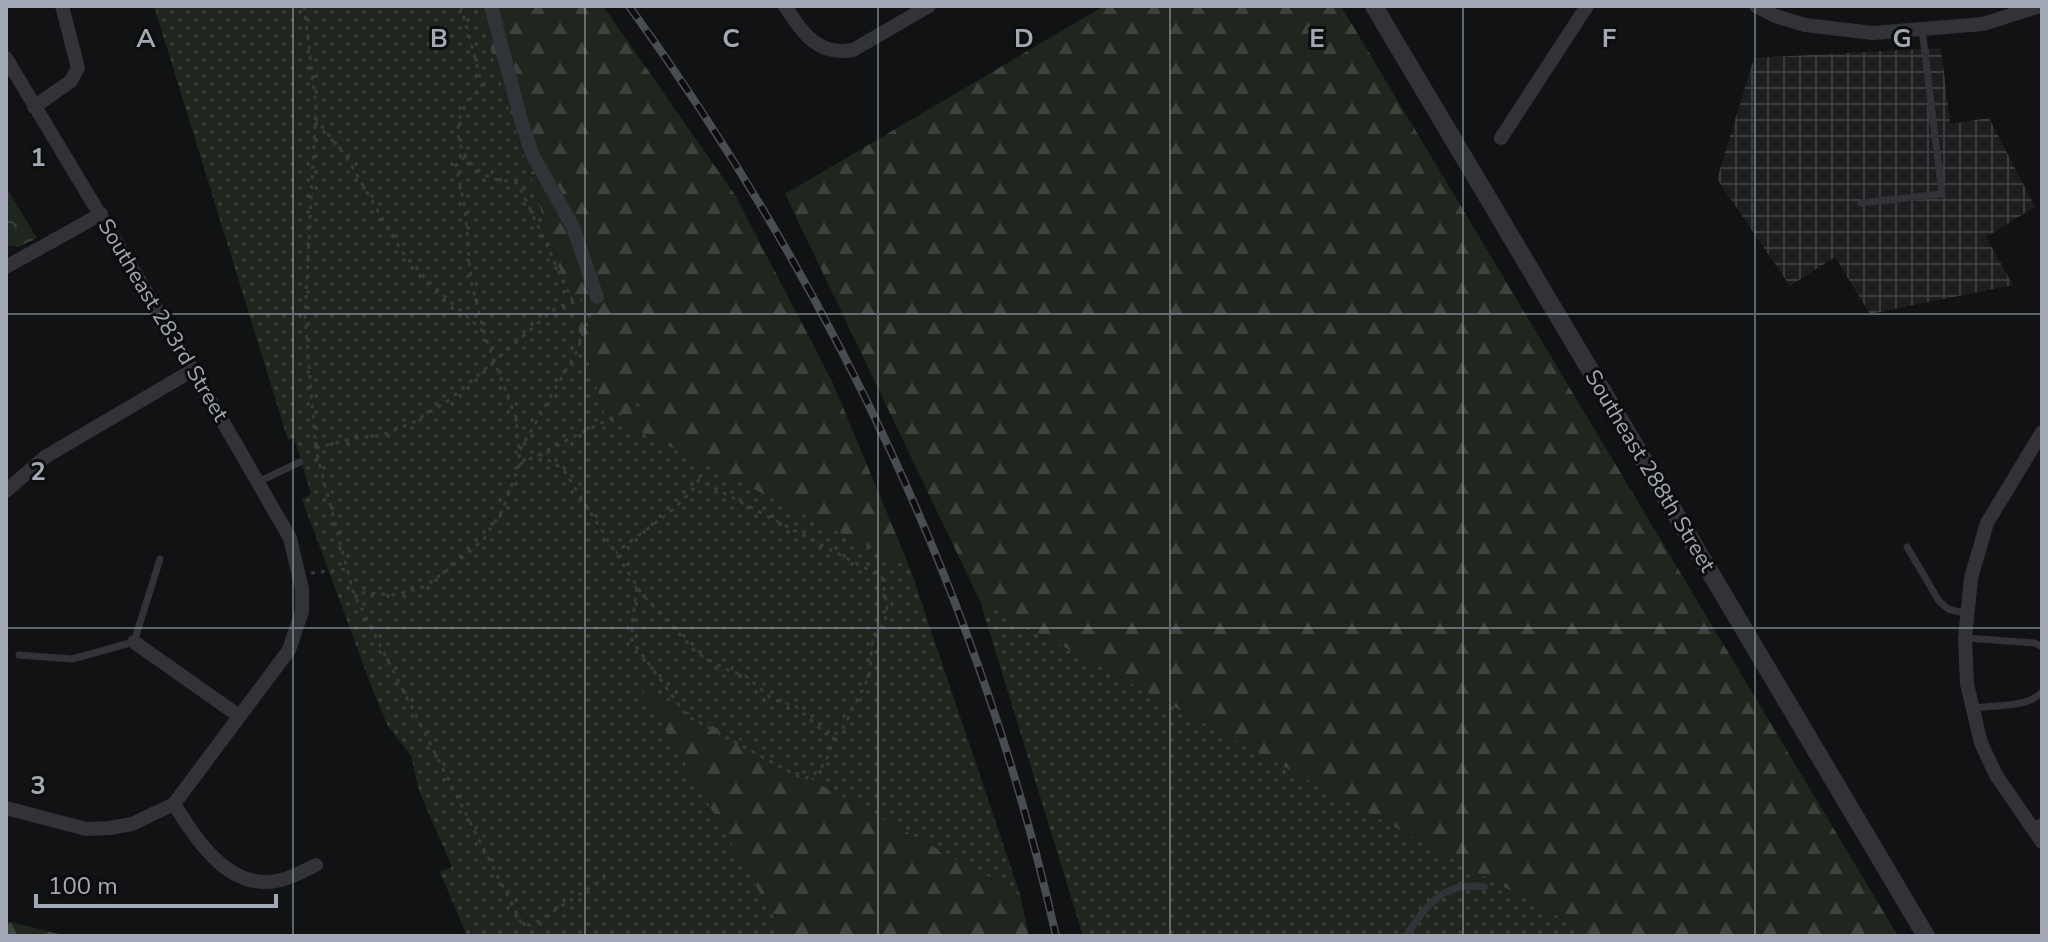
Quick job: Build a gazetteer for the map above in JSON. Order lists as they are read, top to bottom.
{
  "streets": {
    "street": ["Southeast 283rd Street", "Southeast 288th Street"]
  },
  "scale_bar": "100 m",
  "grid": {
    "columns": [
      "A",
      "B",
      "C",
      "D",
      "E",
      "F",
      "G"
    ],
    "rows": ["1", "2", "3"]
  }
}
